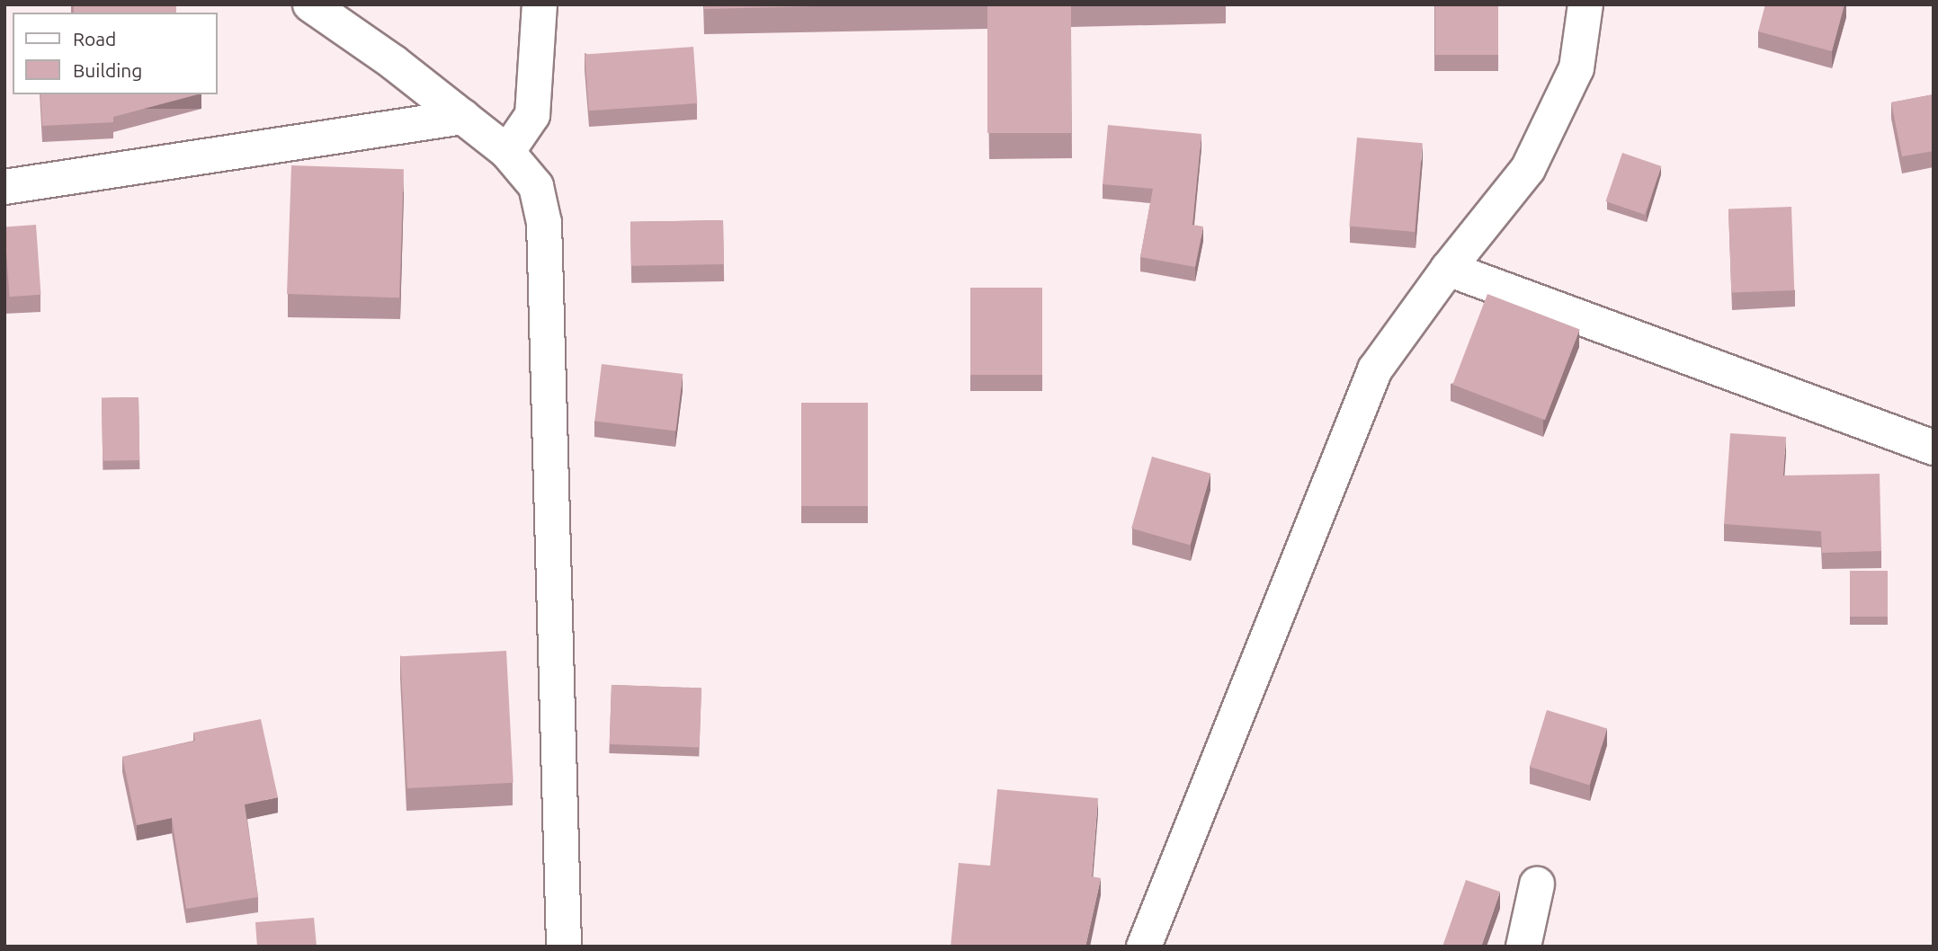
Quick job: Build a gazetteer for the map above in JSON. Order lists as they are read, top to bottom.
{
  "legend": ["Road", "Building"]
}
